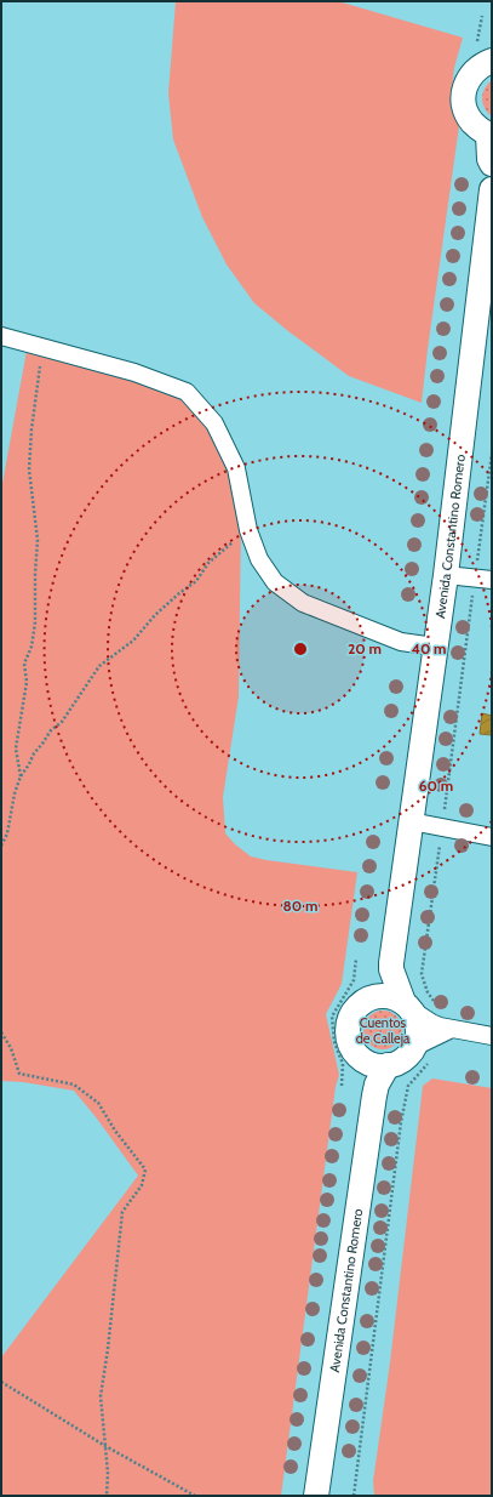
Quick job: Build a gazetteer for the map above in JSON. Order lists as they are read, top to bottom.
{
  "streets": {
    "street": ["Avenida Constantino Romero"]
  },
  "parks": ["Cuentos de Calleja"],
  "rings": [
    "20 m",
    "40 m",
    "60 m",
    "80 m"
  ]
}
